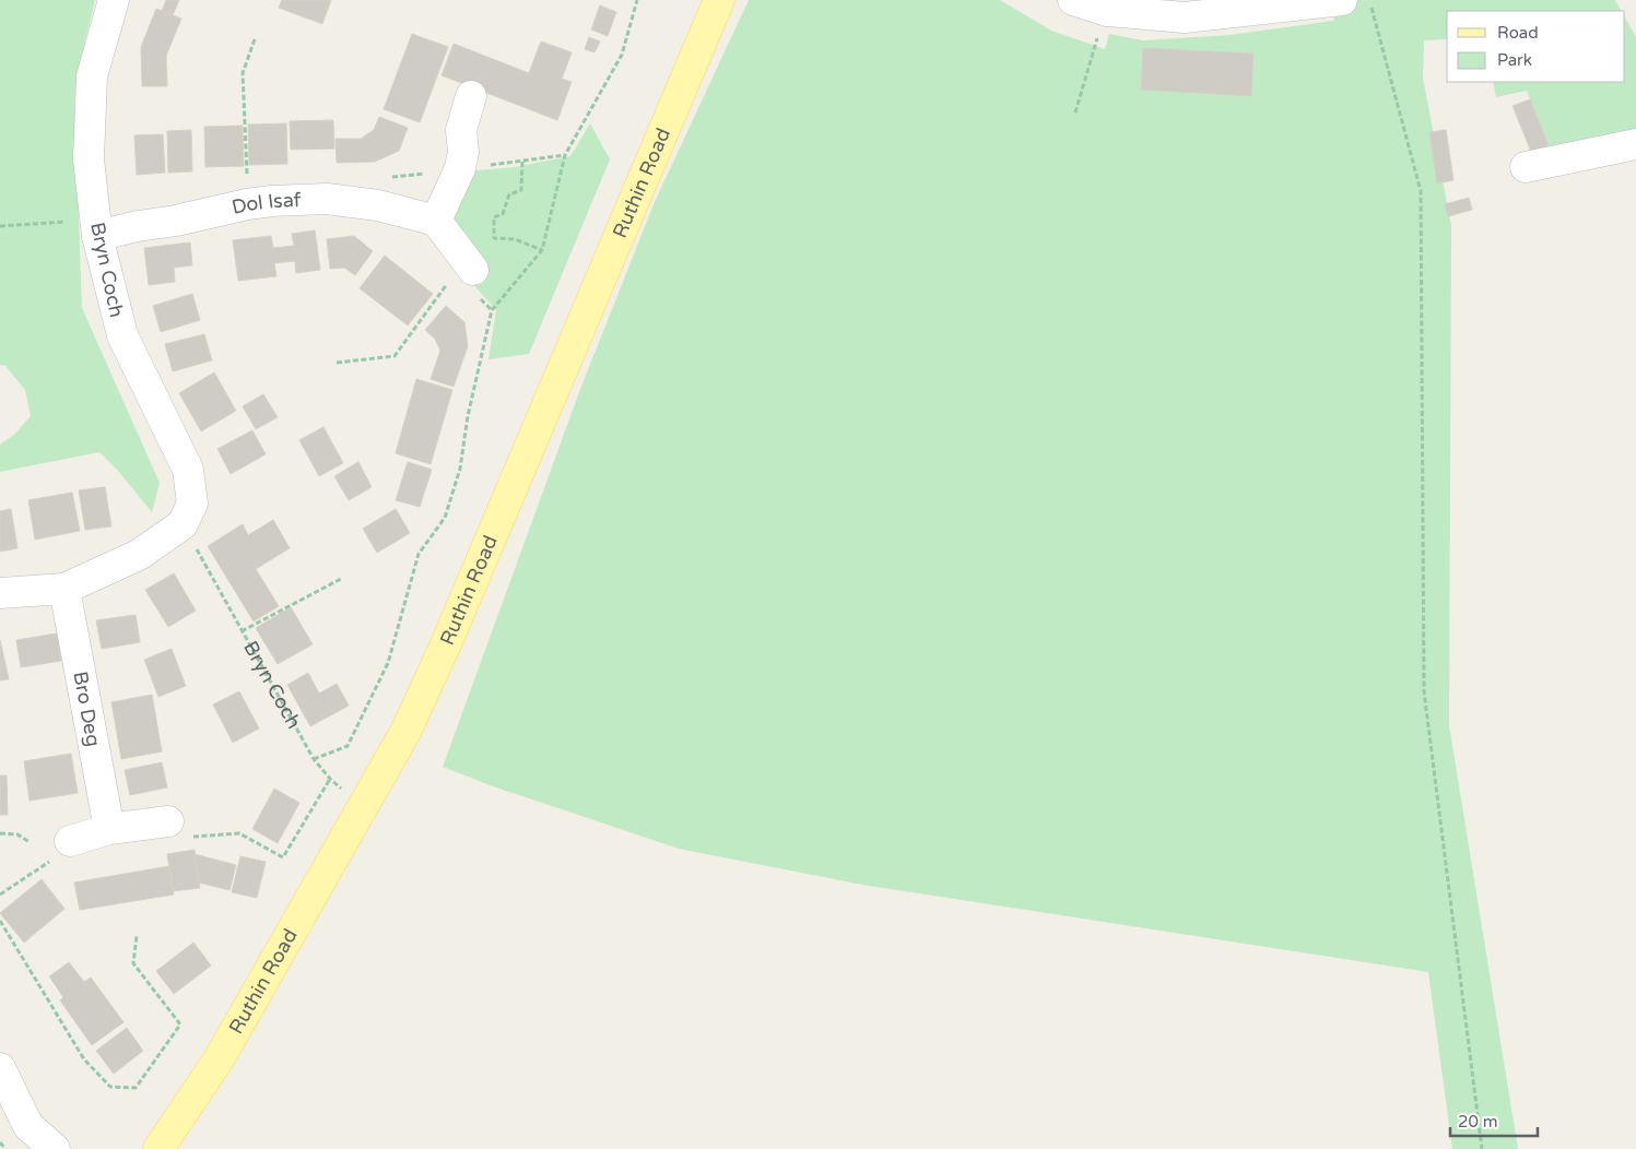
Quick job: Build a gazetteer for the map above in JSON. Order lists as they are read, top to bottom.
{
  "streets": {
    "main road": ["Ruthin Road"],
    "street": ["Dol Isaf", "Bryn Coch", "Bro Deg"]
  },
  "crossings": [
    ["Ruthin Road", "Bryn Coch"],
    ["Dol Isaf", "Bryn Coch"]
  ],
  "legend": ["Road", "Park"],
  "scale_bar": "20 m"
}
